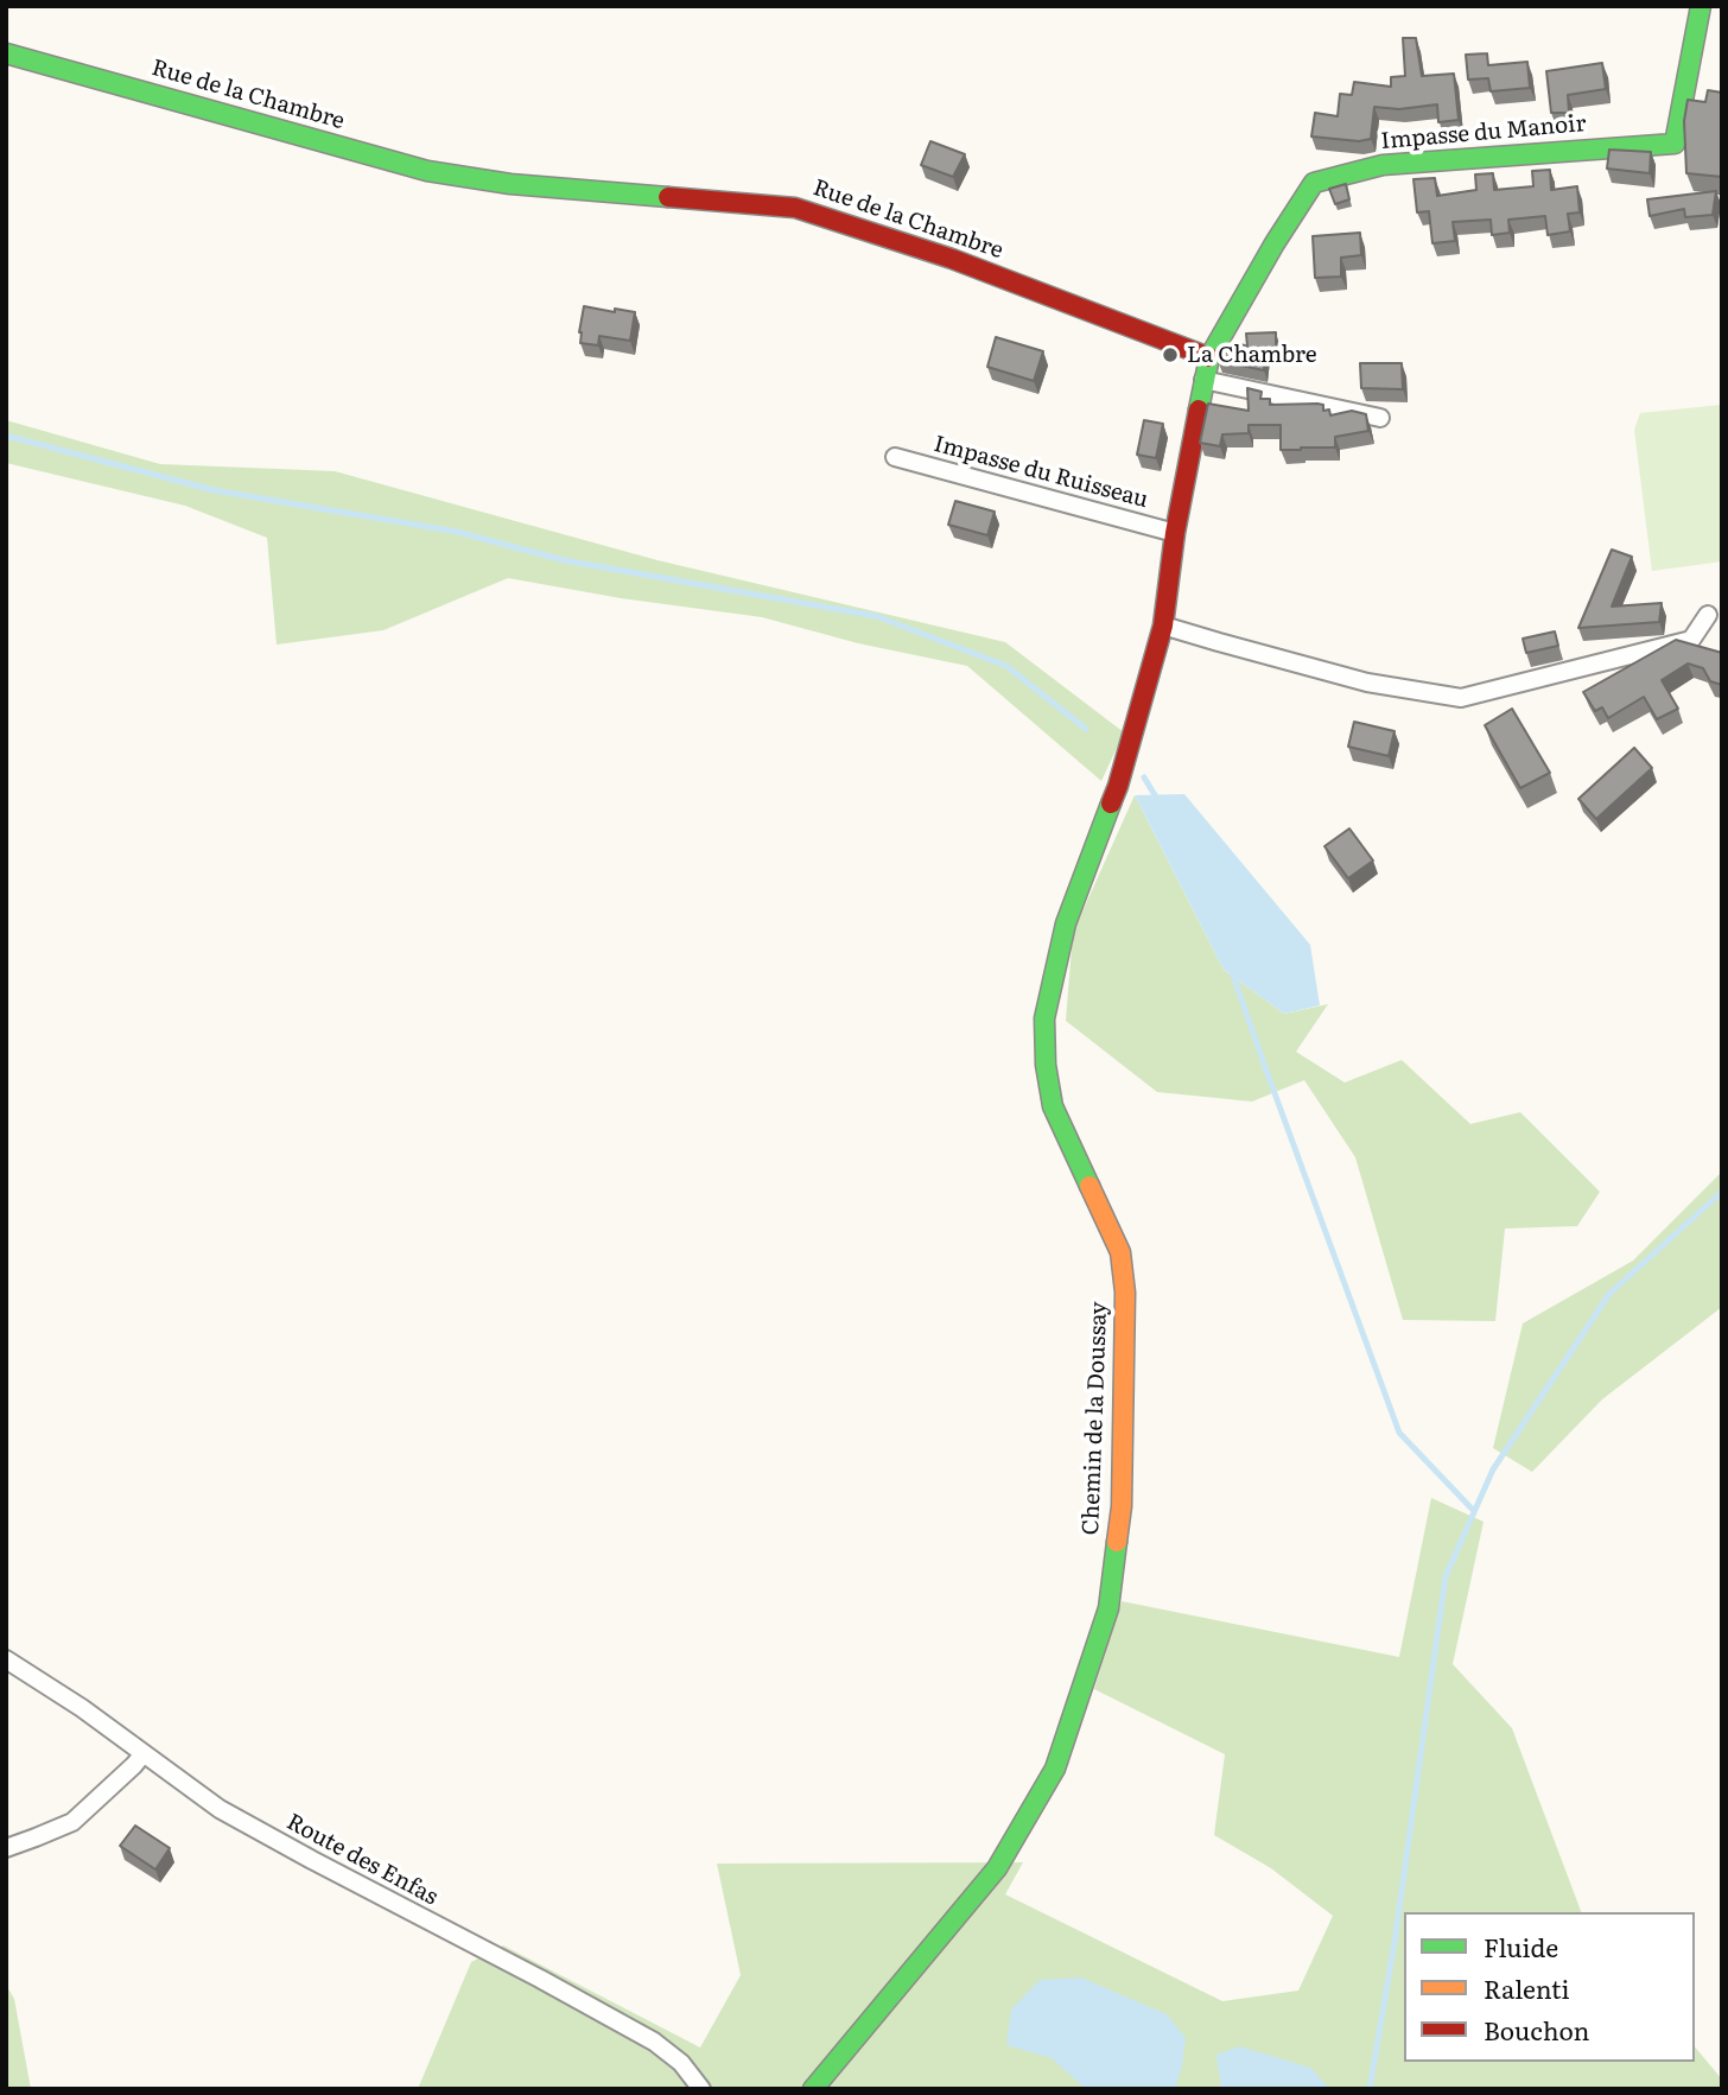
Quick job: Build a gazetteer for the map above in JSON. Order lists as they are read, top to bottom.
{
  "streets": {
    "street": [
      "Rue de la Chambre",
      "Impasse du Manoir",
      "Impasse du Ruisseau",
      "Chemin de la Doussay",
      "Route des Enfas"
    ]
  },
  "crossings": [
    ["Rue de la Chambre", "Impasse du Manoir"]
  ],
  "places": ["La Chambre"],
  "legend": ["Fluide", "Ralenti", "Bouchon"]
}
